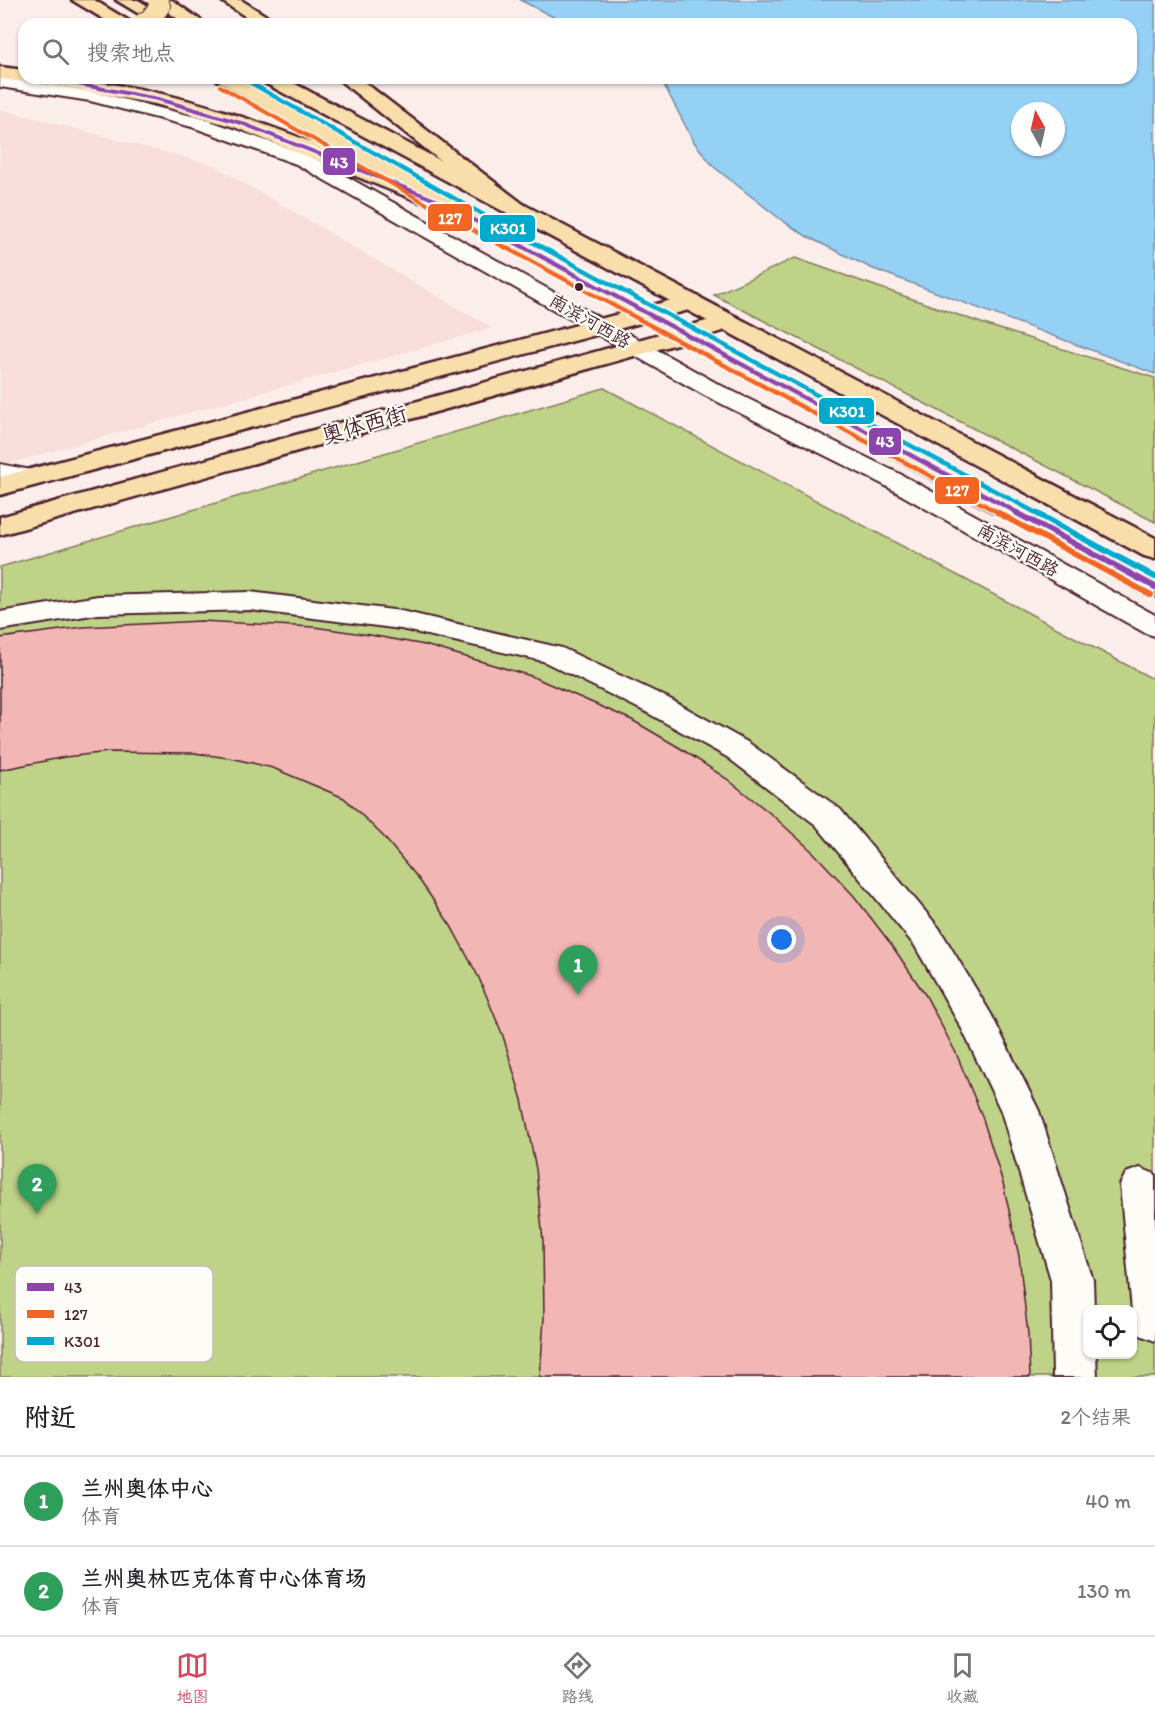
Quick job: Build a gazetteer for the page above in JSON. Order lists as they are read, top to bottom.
{
  "streets": {
    "main road": ["南滨河西路", "奥体西街"]
  },
  "crossings": [
    ["南滨河西路", "奥体西街"]
  ],
  "lines": ["transit line 43", "transit line K301", "transit line 127"],
  "legend": ["43", "127", "K301"],
  "north": "top",
  "page": {
    "search": "搜索地点",
    "pins": ["1", "2"],
    "heading": ["附近", "2个结果"],
    "list": [
      {
        "mark": "1",
        "name": "兰州奥体中心",
        "note": "体育",
        "value": "40 m"
      },
      {
        "mark": "2",
        "name": "兰州奥林匹克体育中心体育场",
        "note": "体育",
        "value": "130 m"
      }
    ],
    "nav": ["地图", "路线", "收藏"]
  }
}
